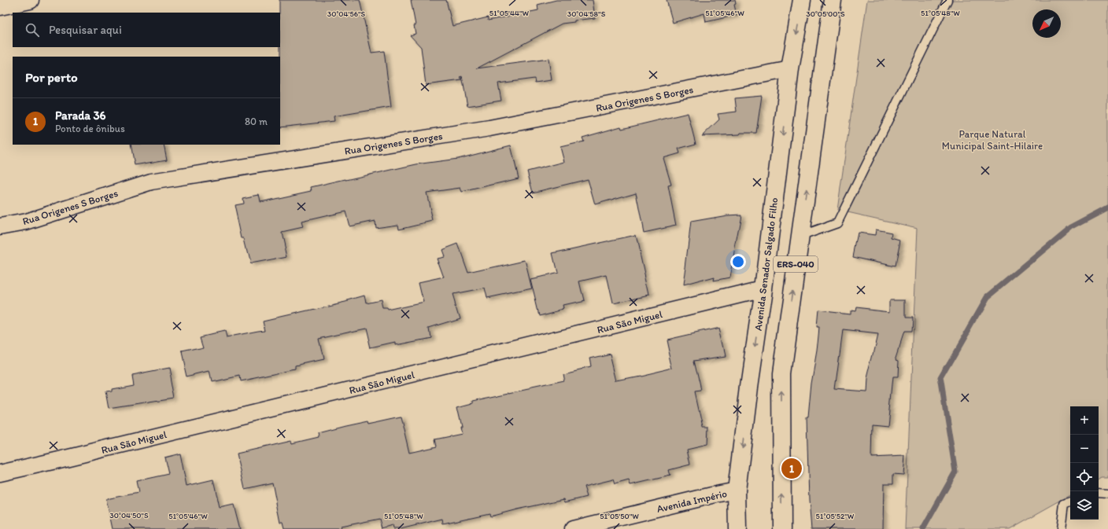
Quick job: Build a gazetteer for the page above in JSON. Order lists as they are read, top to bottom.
{
  "streets": {
    "main road": ["Avenida Senador Salgado Filho", "ERS-040"],
    "street": ["Rua Origenes S Borges", "Rua São Miguel", "Avenida Império"]
  },
  "crossings": [
    ["Rua Origenes S Borges", "Avenida Senador Salgado Filho"],
    ["Avenida Senador Salgado Filho", "Rua São Miguel"],
    ["Avenida Senador Salgado Filho", "Avenida Império"]
  ],
  "parks": ["Parque Natural Municipal Saint-Hilaire"],
  "north": "bottom left",
  "page": {
    "search": "Pesquisar aqui",
    "heading": "Por perto",
    "list": [
      {
        "mark": "1",
        "name": "Parada 36",
        "note": "Ponto de ônibus",
        "value": "80 m"
      }
    ],
    "map_buttons": ["+", "−"],
    "pins": "1"
  },
  "coordinates": [
    "51°05'44\"W",
    "51°05'46\"W",
    "51°05'48\"W",
    "30°04'56\"S",
    "30°04'58\"S",
    "30°05'00\"S",
    "30°04'50\"S",
    "51°05'50\"W",
    "51°05'52\"W"
  ]
}
